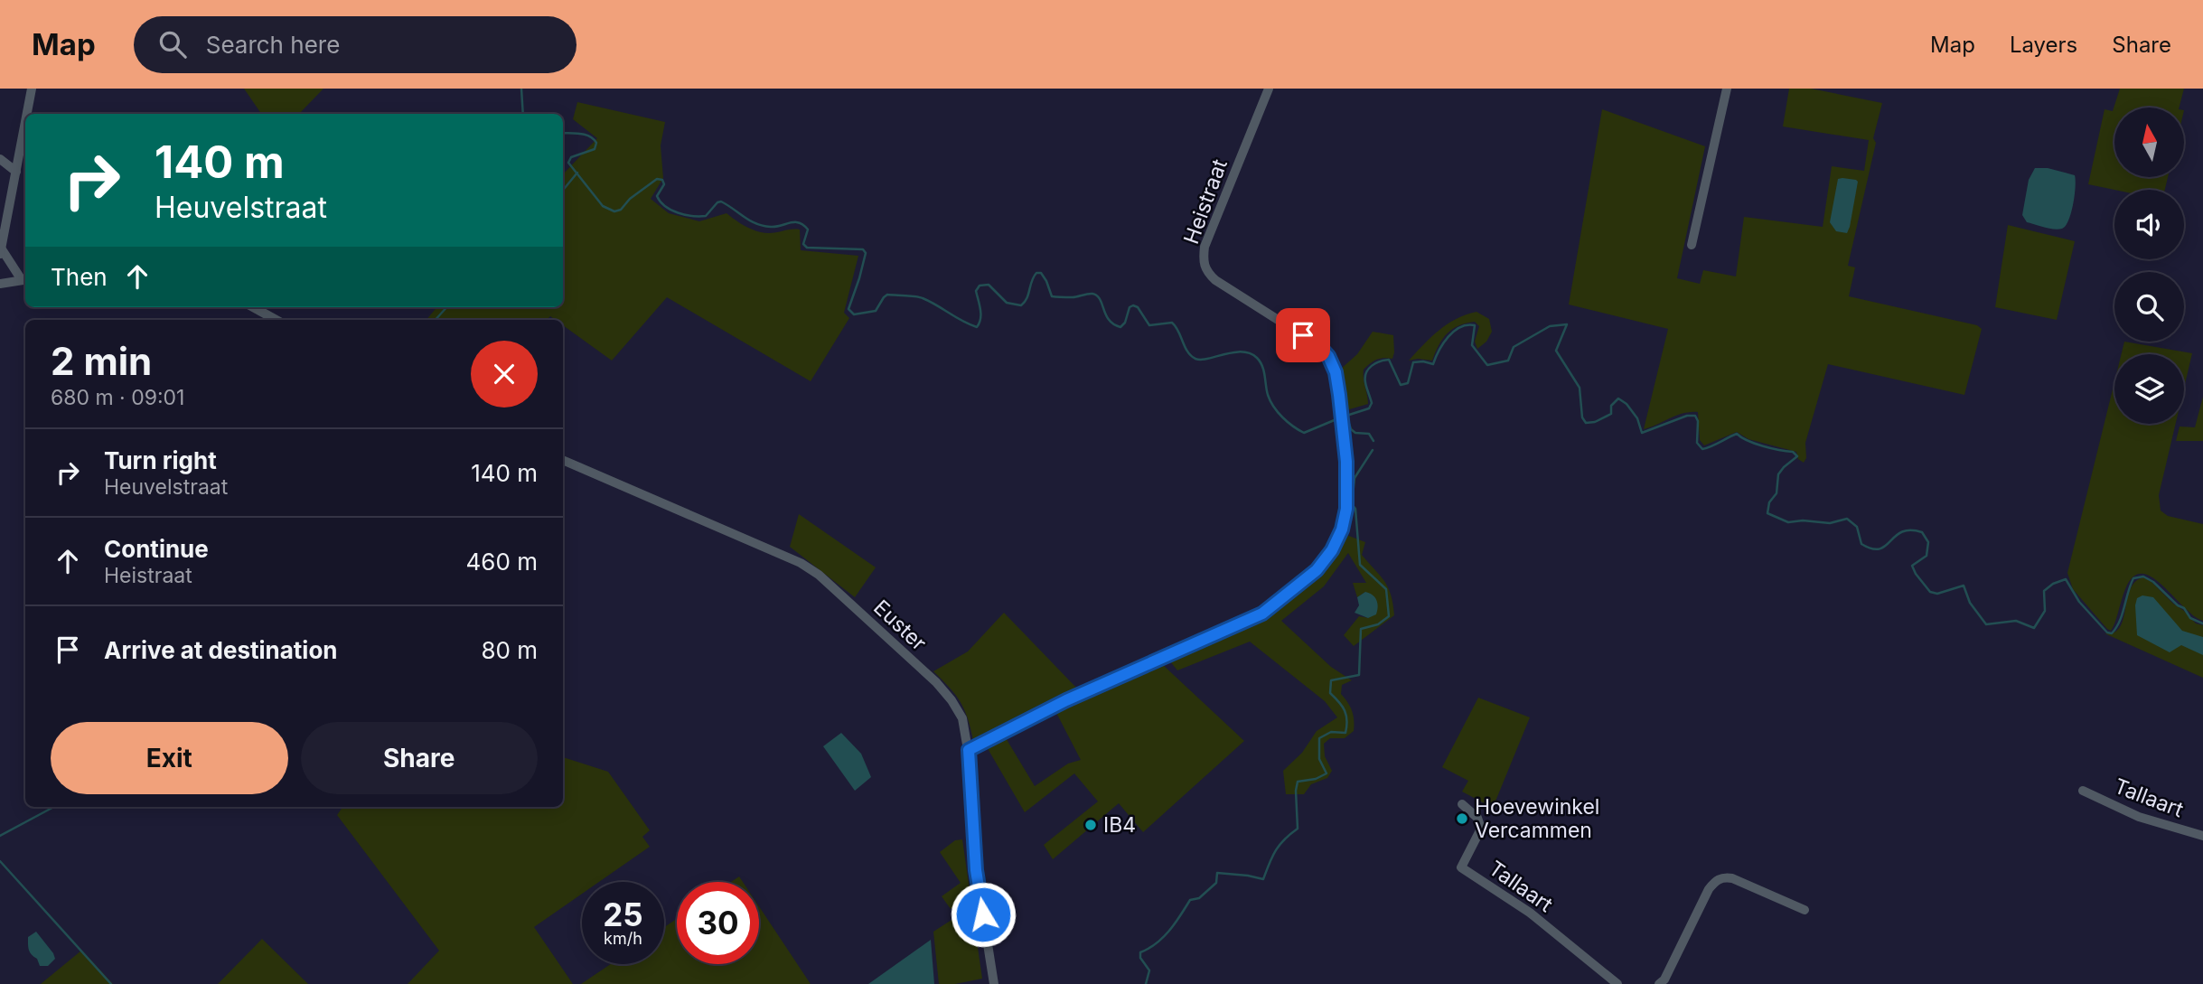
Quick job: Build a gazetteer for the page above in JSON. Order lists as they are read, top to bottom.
{
  "streets": {
    "street": ["Heistraat", "Euster", "Tallaart"]
  },
  "crossings": [
    ["Heistraat", "Euster"]
  ],
  "places": ["Hoevewinkel Vercammen", "IB4"],
  "north": "top",
  "page": {
    "header": "Map",
    "search": "Search here",
    "nav": ["Map", "Layers", "Share"],
    "turn": ["140 m", "Heuvelstraat"],
    "then": "Then",
    "heading": ["2 min", "680 m · 09:01"],
    "list": [
      {
        "name": "Turn right",
        "note": "Heuvelstraat",
        "value": "140 m"
      },
      {
        "name": "Continue",
        "note": "Heistraat",
        "value": "460 m"
      },
      {
        "name": "Arrive at destination",
        "value": "80 m"
      }
    ],
    "buttons": ["Exit", "Share"],
    "speed": "25 km/h",
    "limit": "30"
  }
}
